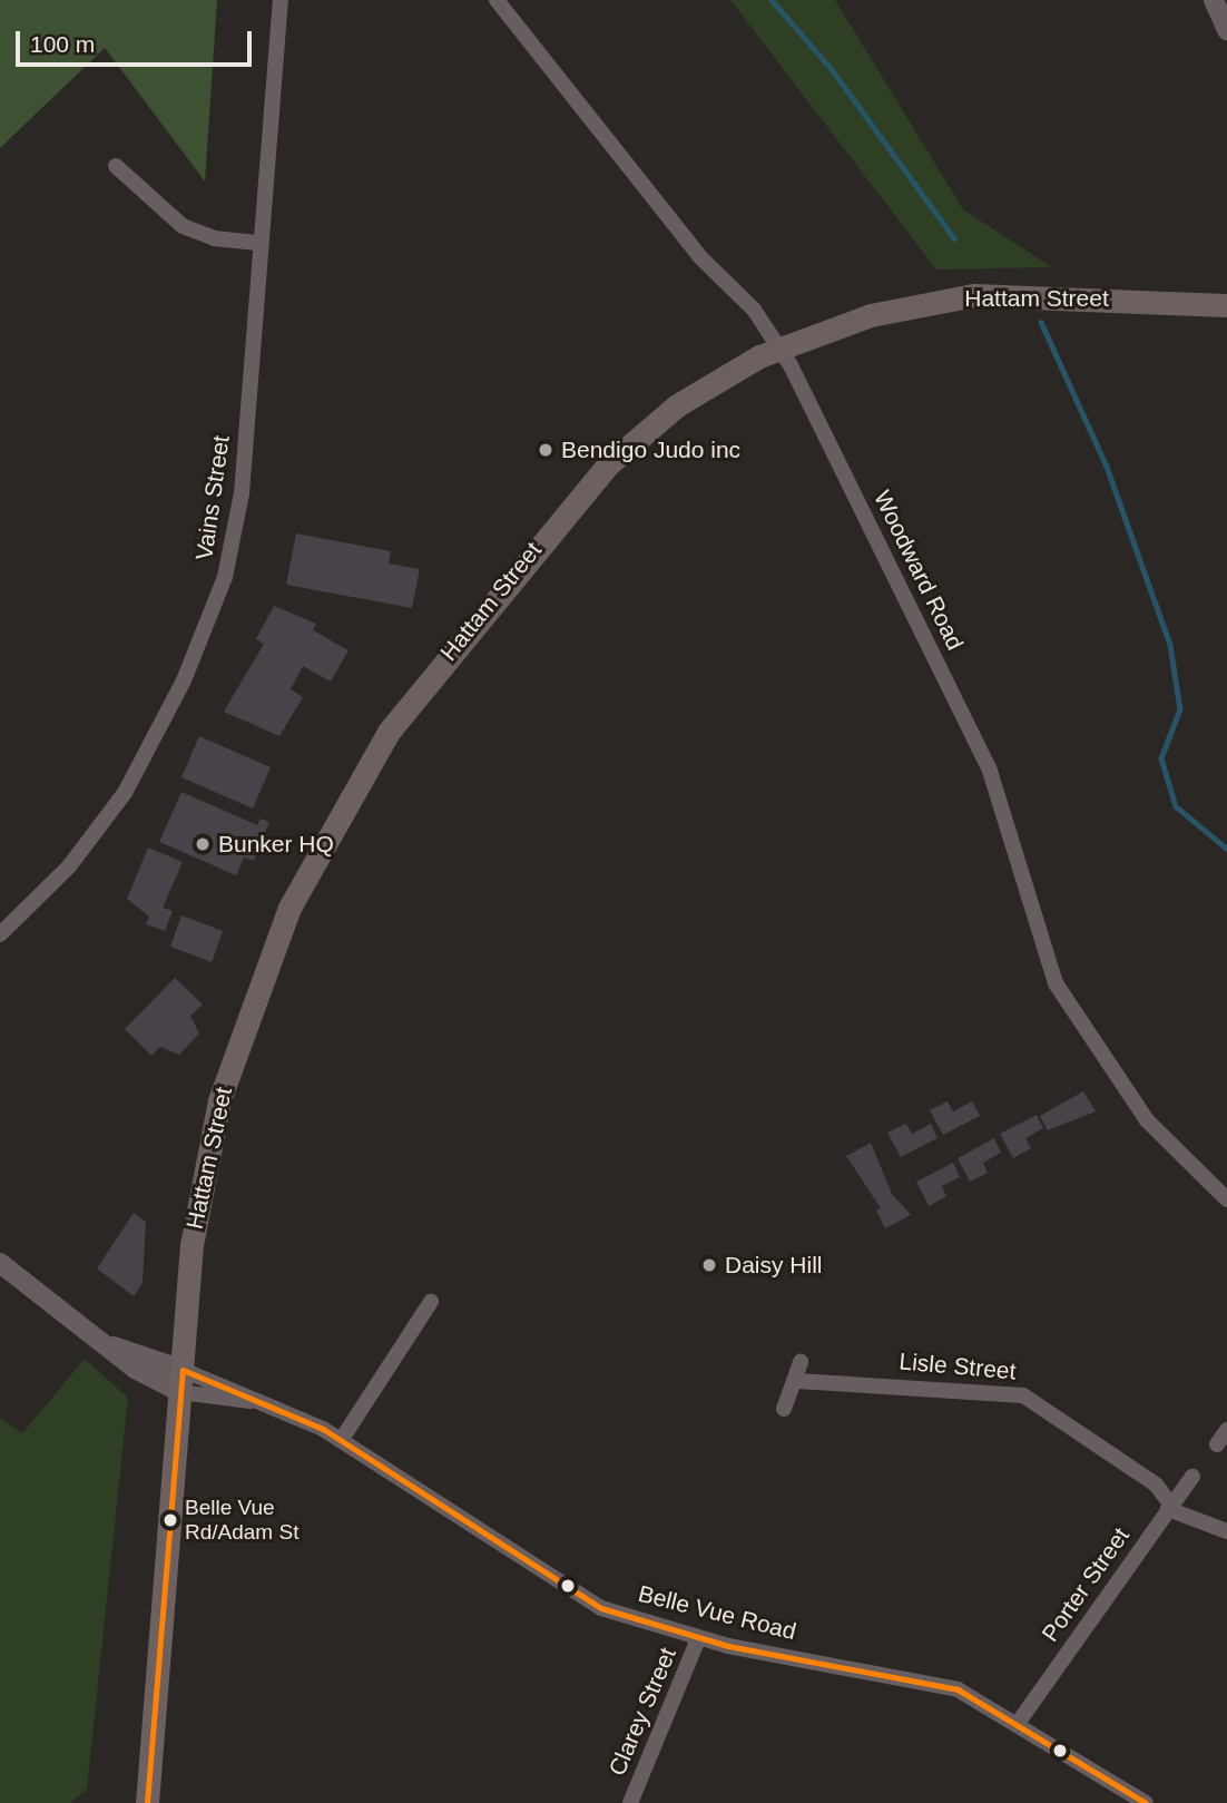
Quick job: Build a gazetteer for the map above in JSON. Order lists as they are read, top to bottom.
{
  "streets": {
    "main road": ["Hattam Street"],
    "street": [
      "Vains Street",
      "Woodward Road",
      "Lisle Street",
      "Porter Street",
      "Belle Vue Road",
      "Clarey Street"
    ]
  },
  "crossings": [
    ["Hattam Street", "Woodward Road"],
    ["Hattam Street", "Belle Vue Road"],
    ["Lisle Street", "Porter Street"],
    ["Porter Street", "Belle Vue Road"],
    ["Belle Vue Road", "Clarey Street"]
  ],
  "places": [
    "Bendigo Judo inc",
    "Bunker HQ",
    "Daisy Hill",
    "Belle Vue Rd/Adam St"
  ],
  "scale_bar": "100 m"
}
